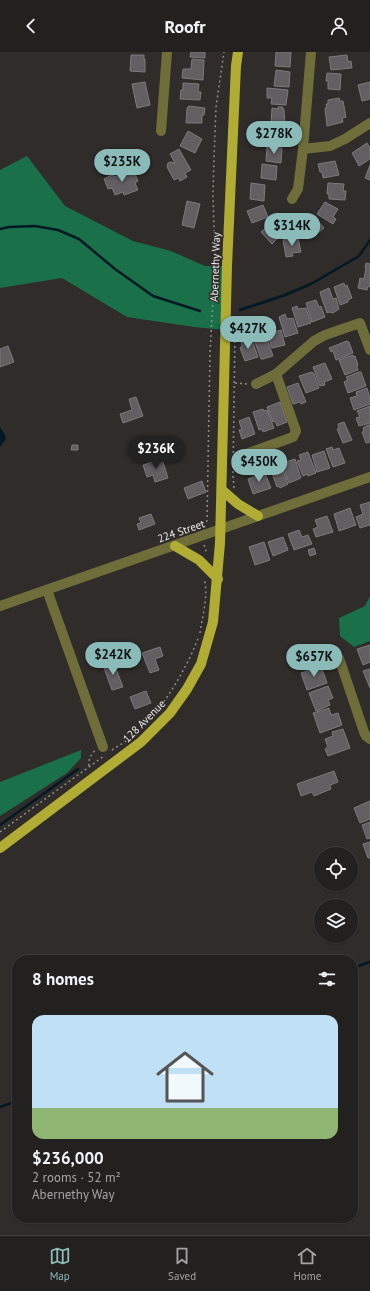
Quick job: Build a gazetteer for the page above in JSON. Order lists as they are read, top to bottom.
{
  "streets": {
    "main road": ["Abernethy Way", "128 Avenue"],
    "street": ["224 Street"]
  },
  "crossings": [
    ["Abernethy Way", "224 Street"],
    ["Abernethy Way", "128 Avenue"],
    ["224 Street", "128 Avenue"]
  ],
  "page": {
    "header": "Roofr",
    "price": [
      "$278K",
      "$235K",
      "$314K",
      "$427K",
      "$236K",
      "$450K",
      "$242K",
      "$657K"
    ],
    "heading": "8 homes",
    "list": [
      {
        "name": "$236,000",
        "note": "2 rooms · 52 m² · Abernethy Way"
      }
    ],
    "tabs": ["Map", "Saved", "Home"]
  }
}
